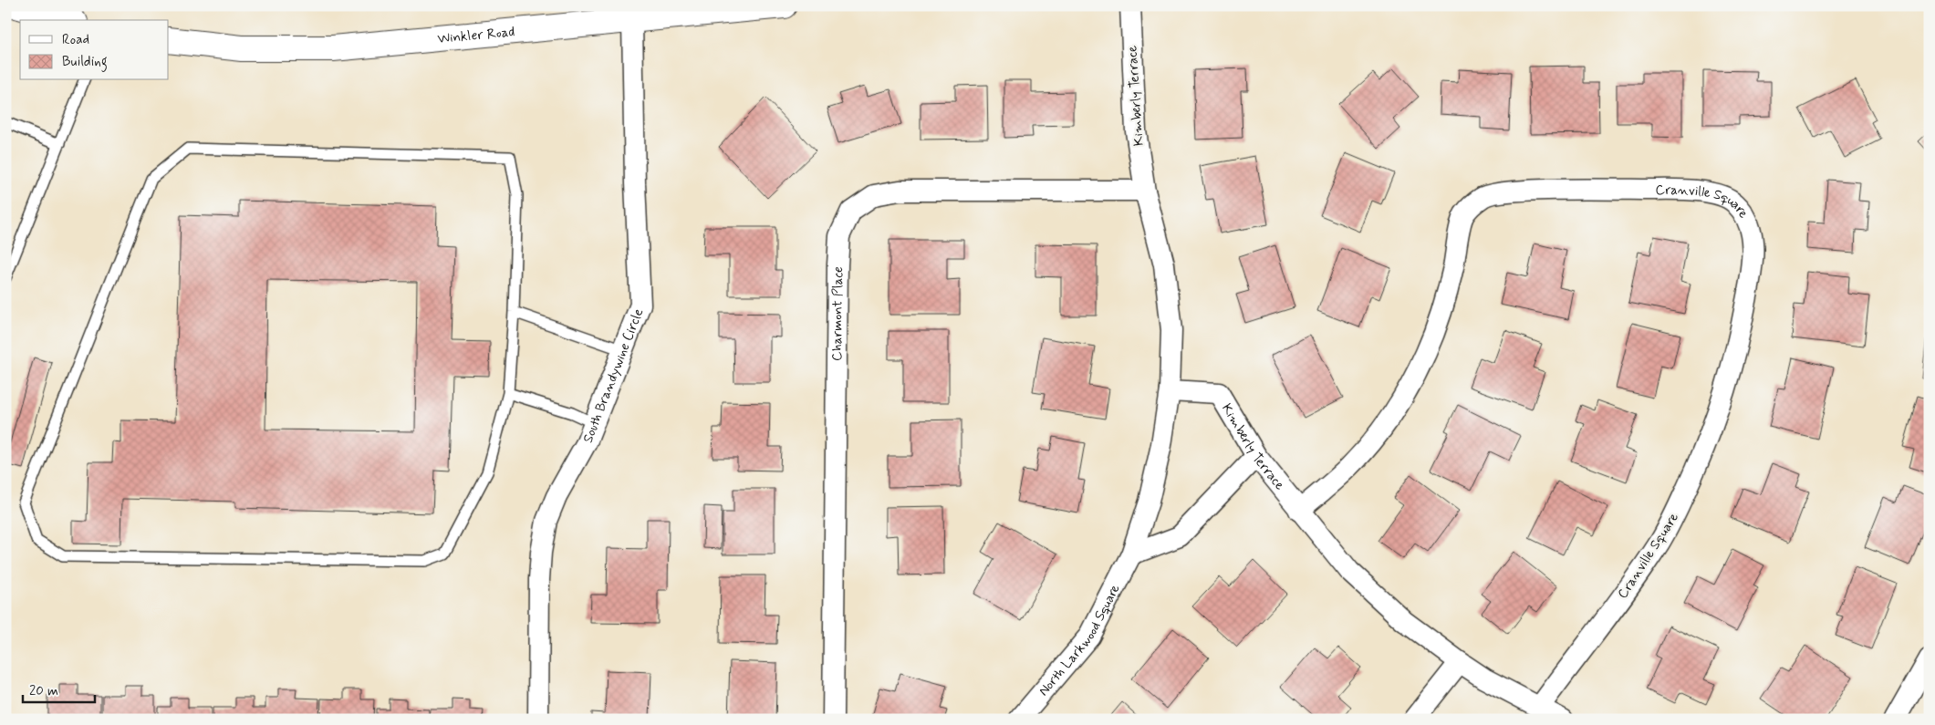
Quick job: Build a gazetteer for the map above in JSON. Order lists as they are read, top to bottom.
{
  "streets": {
    "street": [
      "Winkler Road",
      "Kimberly Terrace",
      "Cranville Square",
      "Charmont Place",
      "South Brandywine Circle",
      "North Larkwood Square"
    ]
  },
  "crossings": [
    ["Winkler Road", "South Brandywine Circle"],
    ["Kimberly Terrace", "Cranville Square"],
    ["Kimberly Terrace", "Charmont Place"],
    ["Kimberly Terrace", "North Larkwood Square"]
  ],
  "legend": ["Road", "Building"],
  "scale_bar": "20 m"
}
